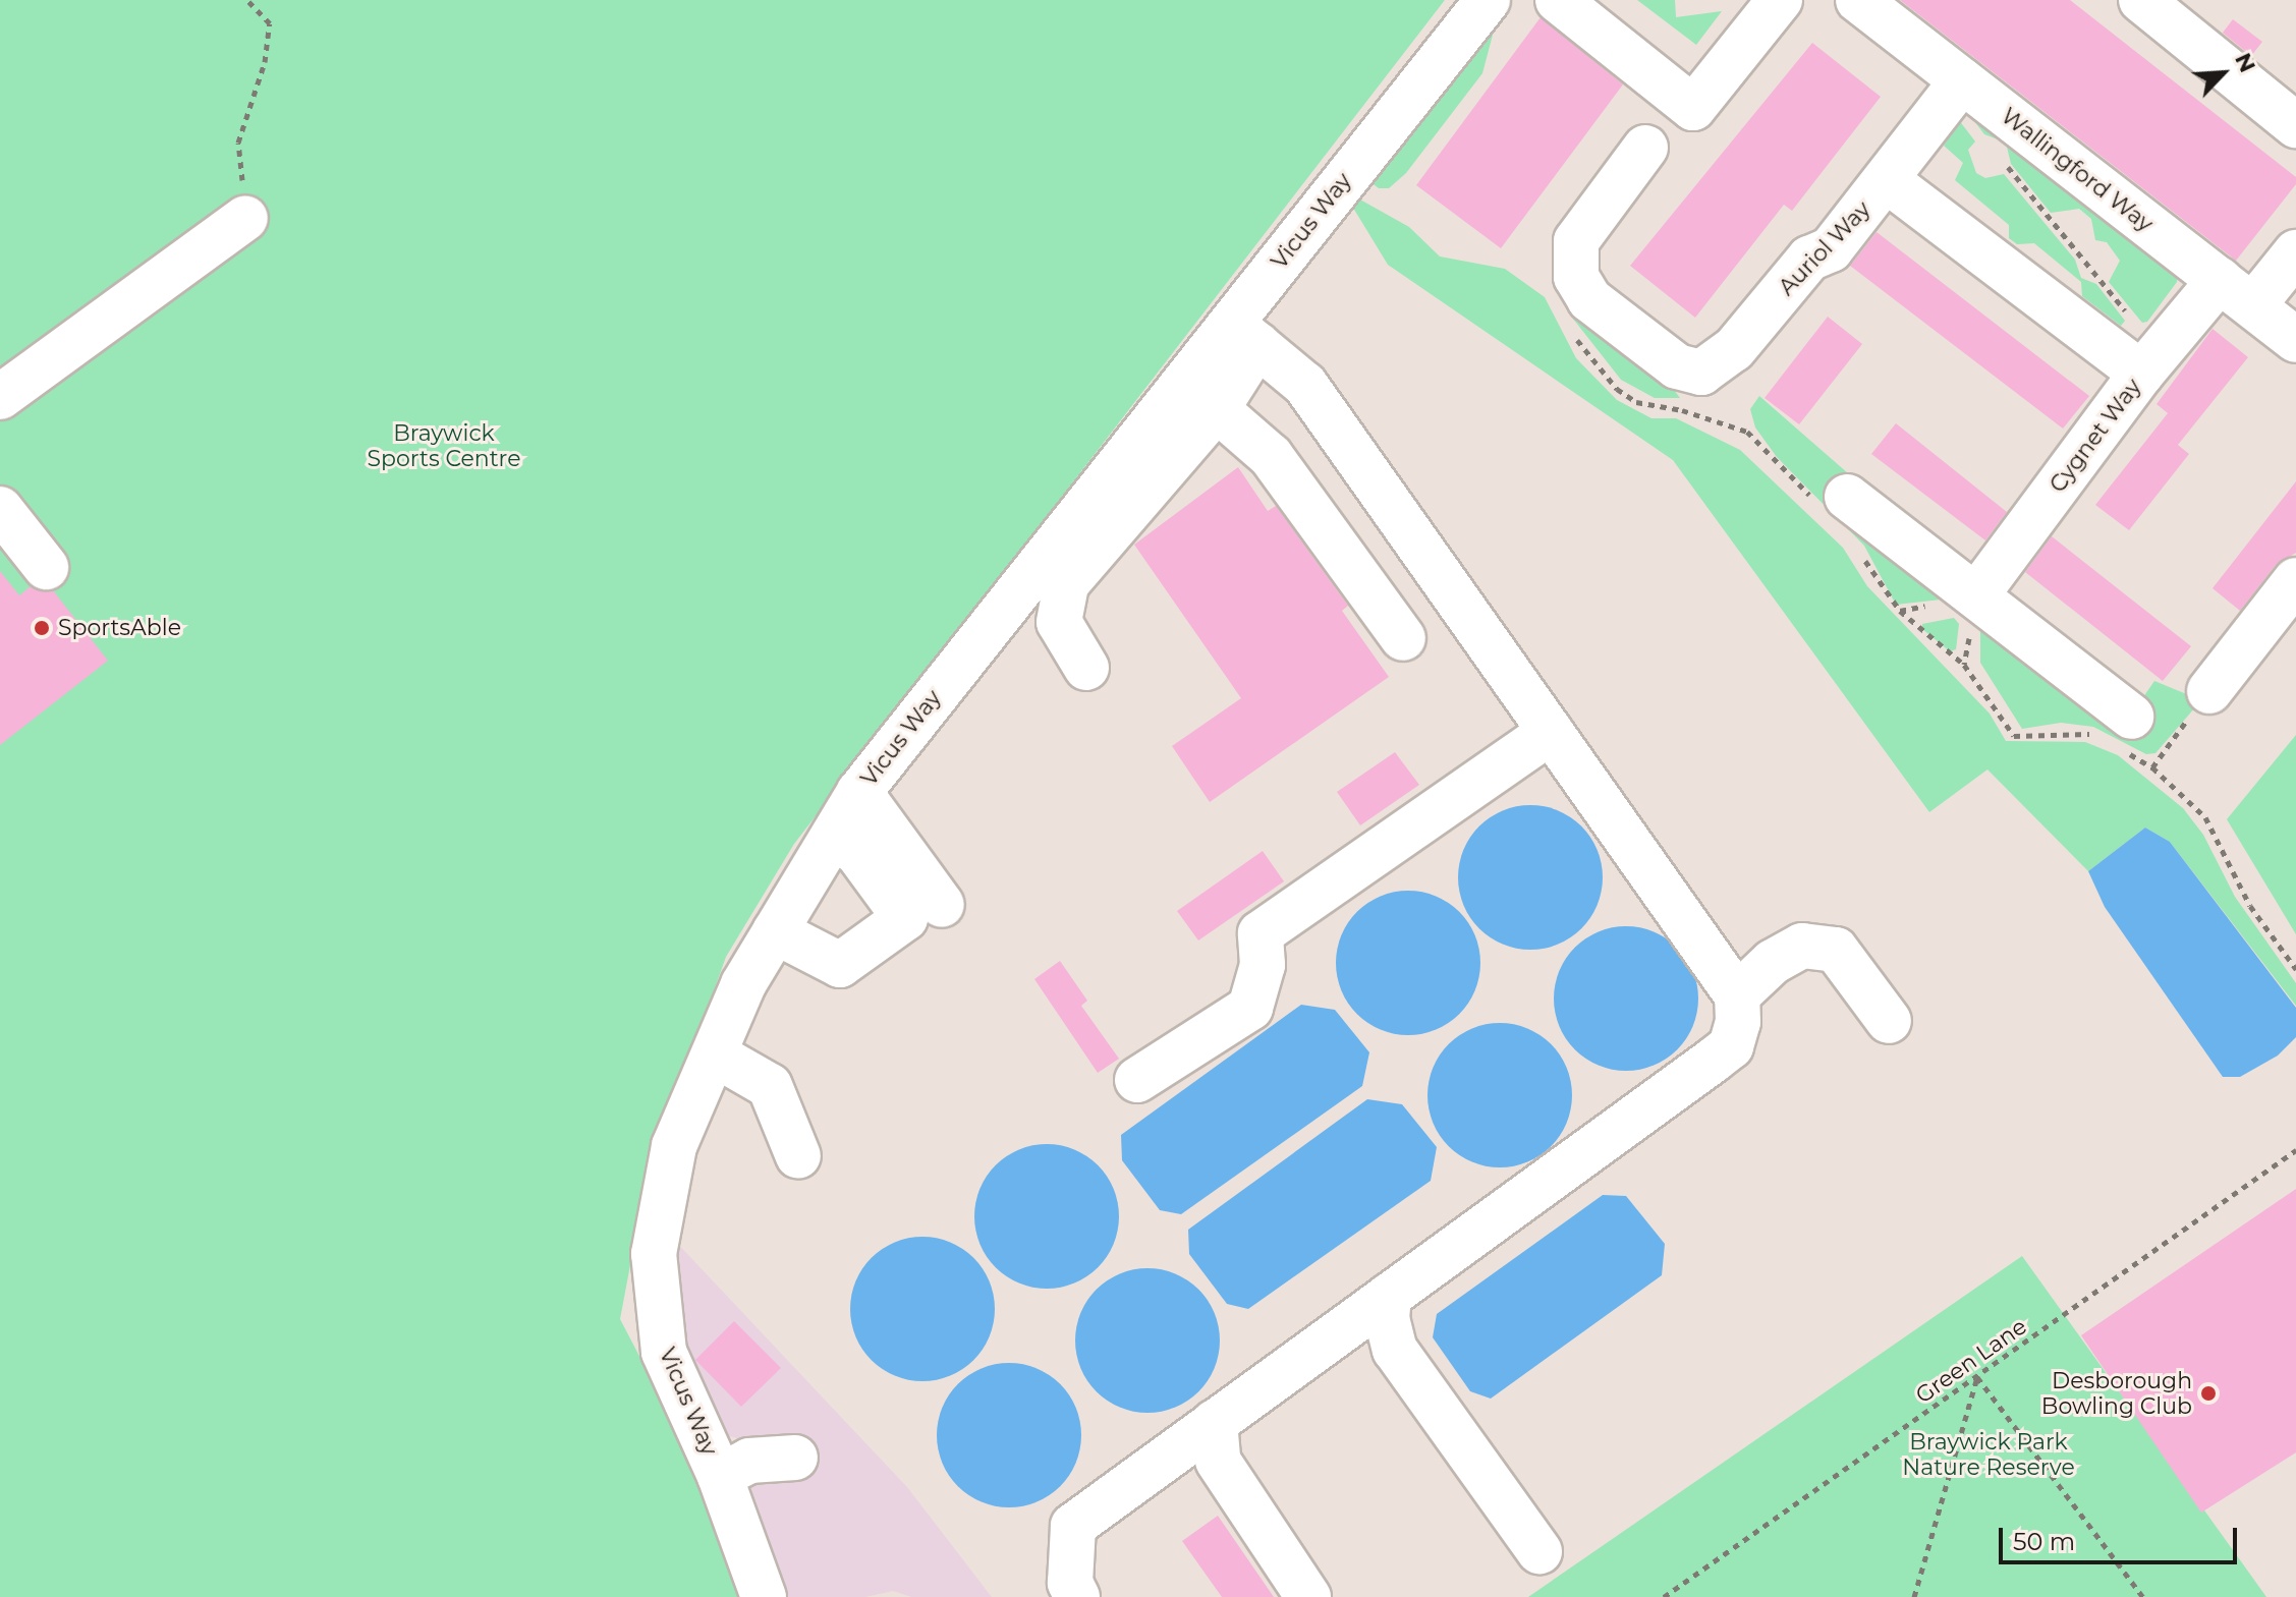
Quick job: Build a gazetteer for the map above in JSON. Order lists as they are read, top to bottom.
{
  "streets": {
    "street": [
      "Wallingford Way",
      "Vicus Way",
      "Auriol Way",
      "Cygnet Way"
    ],
    "path": ["Green Lane"]
  },
  "crossings": [
    ["Wallingford Way", "Auriol Way"],
    ["Wallingford Way", "Cygnet Way"]
  ],
  "parks": ["Braywick Sports Centre", "Braywick Park Nature Reserve"],
  "places": ["SportsAble", "Desborough Bowling Club"],
  "scale_bar": "50 m",
  "north": "top right"
}
